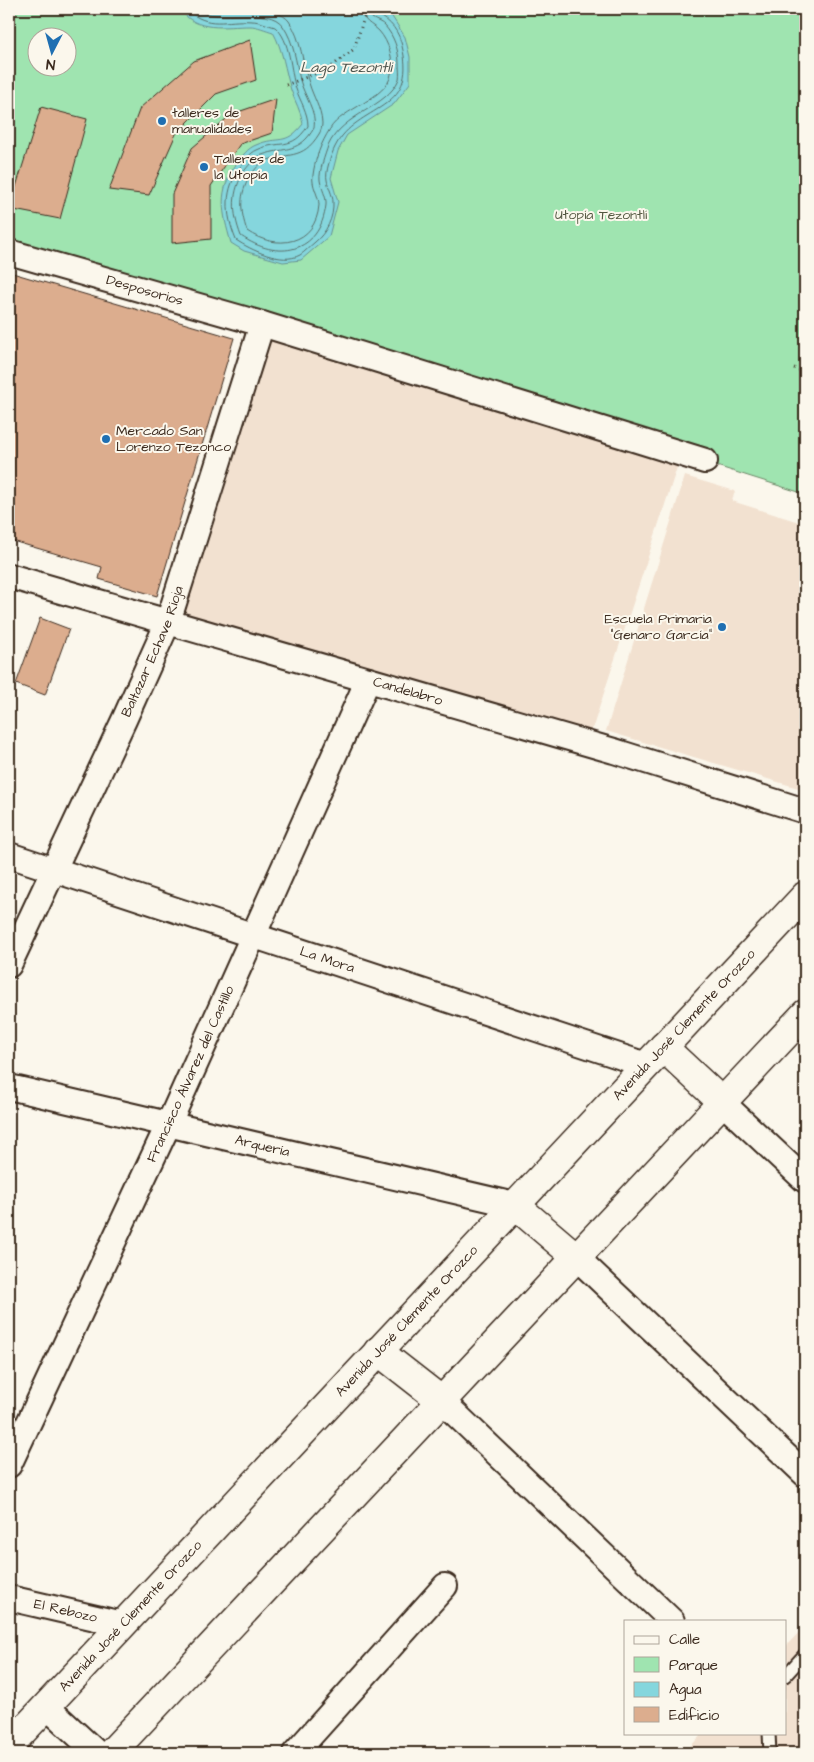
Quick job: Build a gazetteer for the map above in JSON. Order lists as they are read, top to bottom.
{
  "streets": {
    "street": [
      "Desposorios",
      "Baltazar Echave Rioja",
      "Candelabro",
      "La Mora",
      "Avenida José Clemente Orozco",
      "Francisco Álvarez del Castillo",
      "Arquería",
      "El Rebozo"
    ]
  },
  "crossings": [
    ["Desposorios", "Baltazar Echave Rioja"],
    ["Baltazar Echave Rioja", "Candelabro"],
    ["Baltazar Echave Rioja", "La Mora"],
    ["Candelabro", "Francisco Álvarez del Castillo"],
    ["La Mora", "Avenida José Clemente Orozco"],
    ["La Mora", "Francisco Álvarez del Castillo"],
    ["Avenida José Clemente Orozco", "Arquería"],
    ["Avenida José Clemente Orozco", "El Rebozo"],
    ["Francisco Álvarez del Castillo", "Arquería"]
  ],
  "water": ["Lago Tezontli"],
  "parks": ["Utopía Tezontli"],
  "places": [
    "talleres de manualidades",
    "Talleres de la Utopía",
    "Mercado San Lorenzo Tezonco",
    "Escuela Primaria \"Genaro García\""
  ],
  "legend": [
    "Calle",
    "Parque",
    "Agua",
    "Edificio"
  ],
  "north": "bottom"
}
